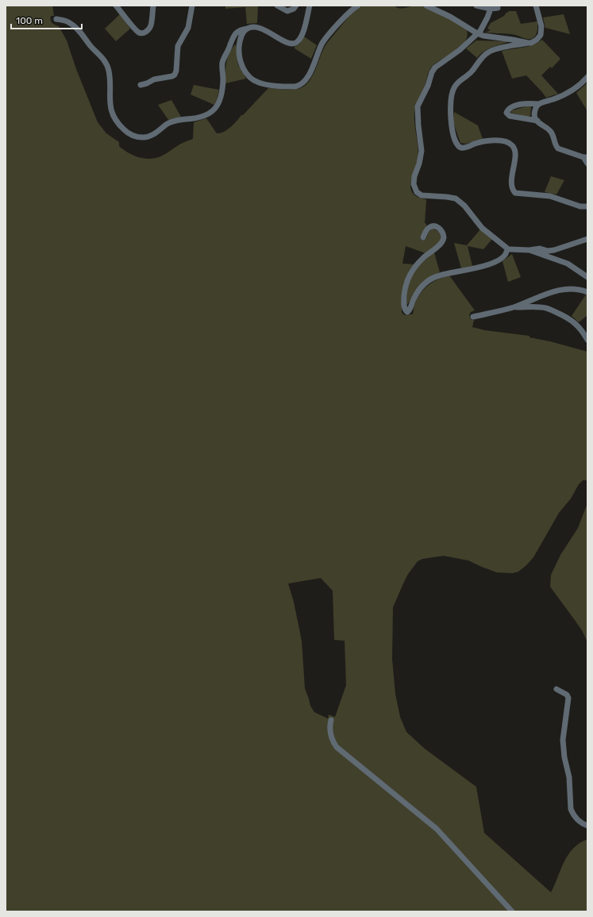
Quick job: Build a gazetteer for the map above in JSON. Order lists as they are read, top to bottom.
{
  "scale_bar": "100 m"
}
